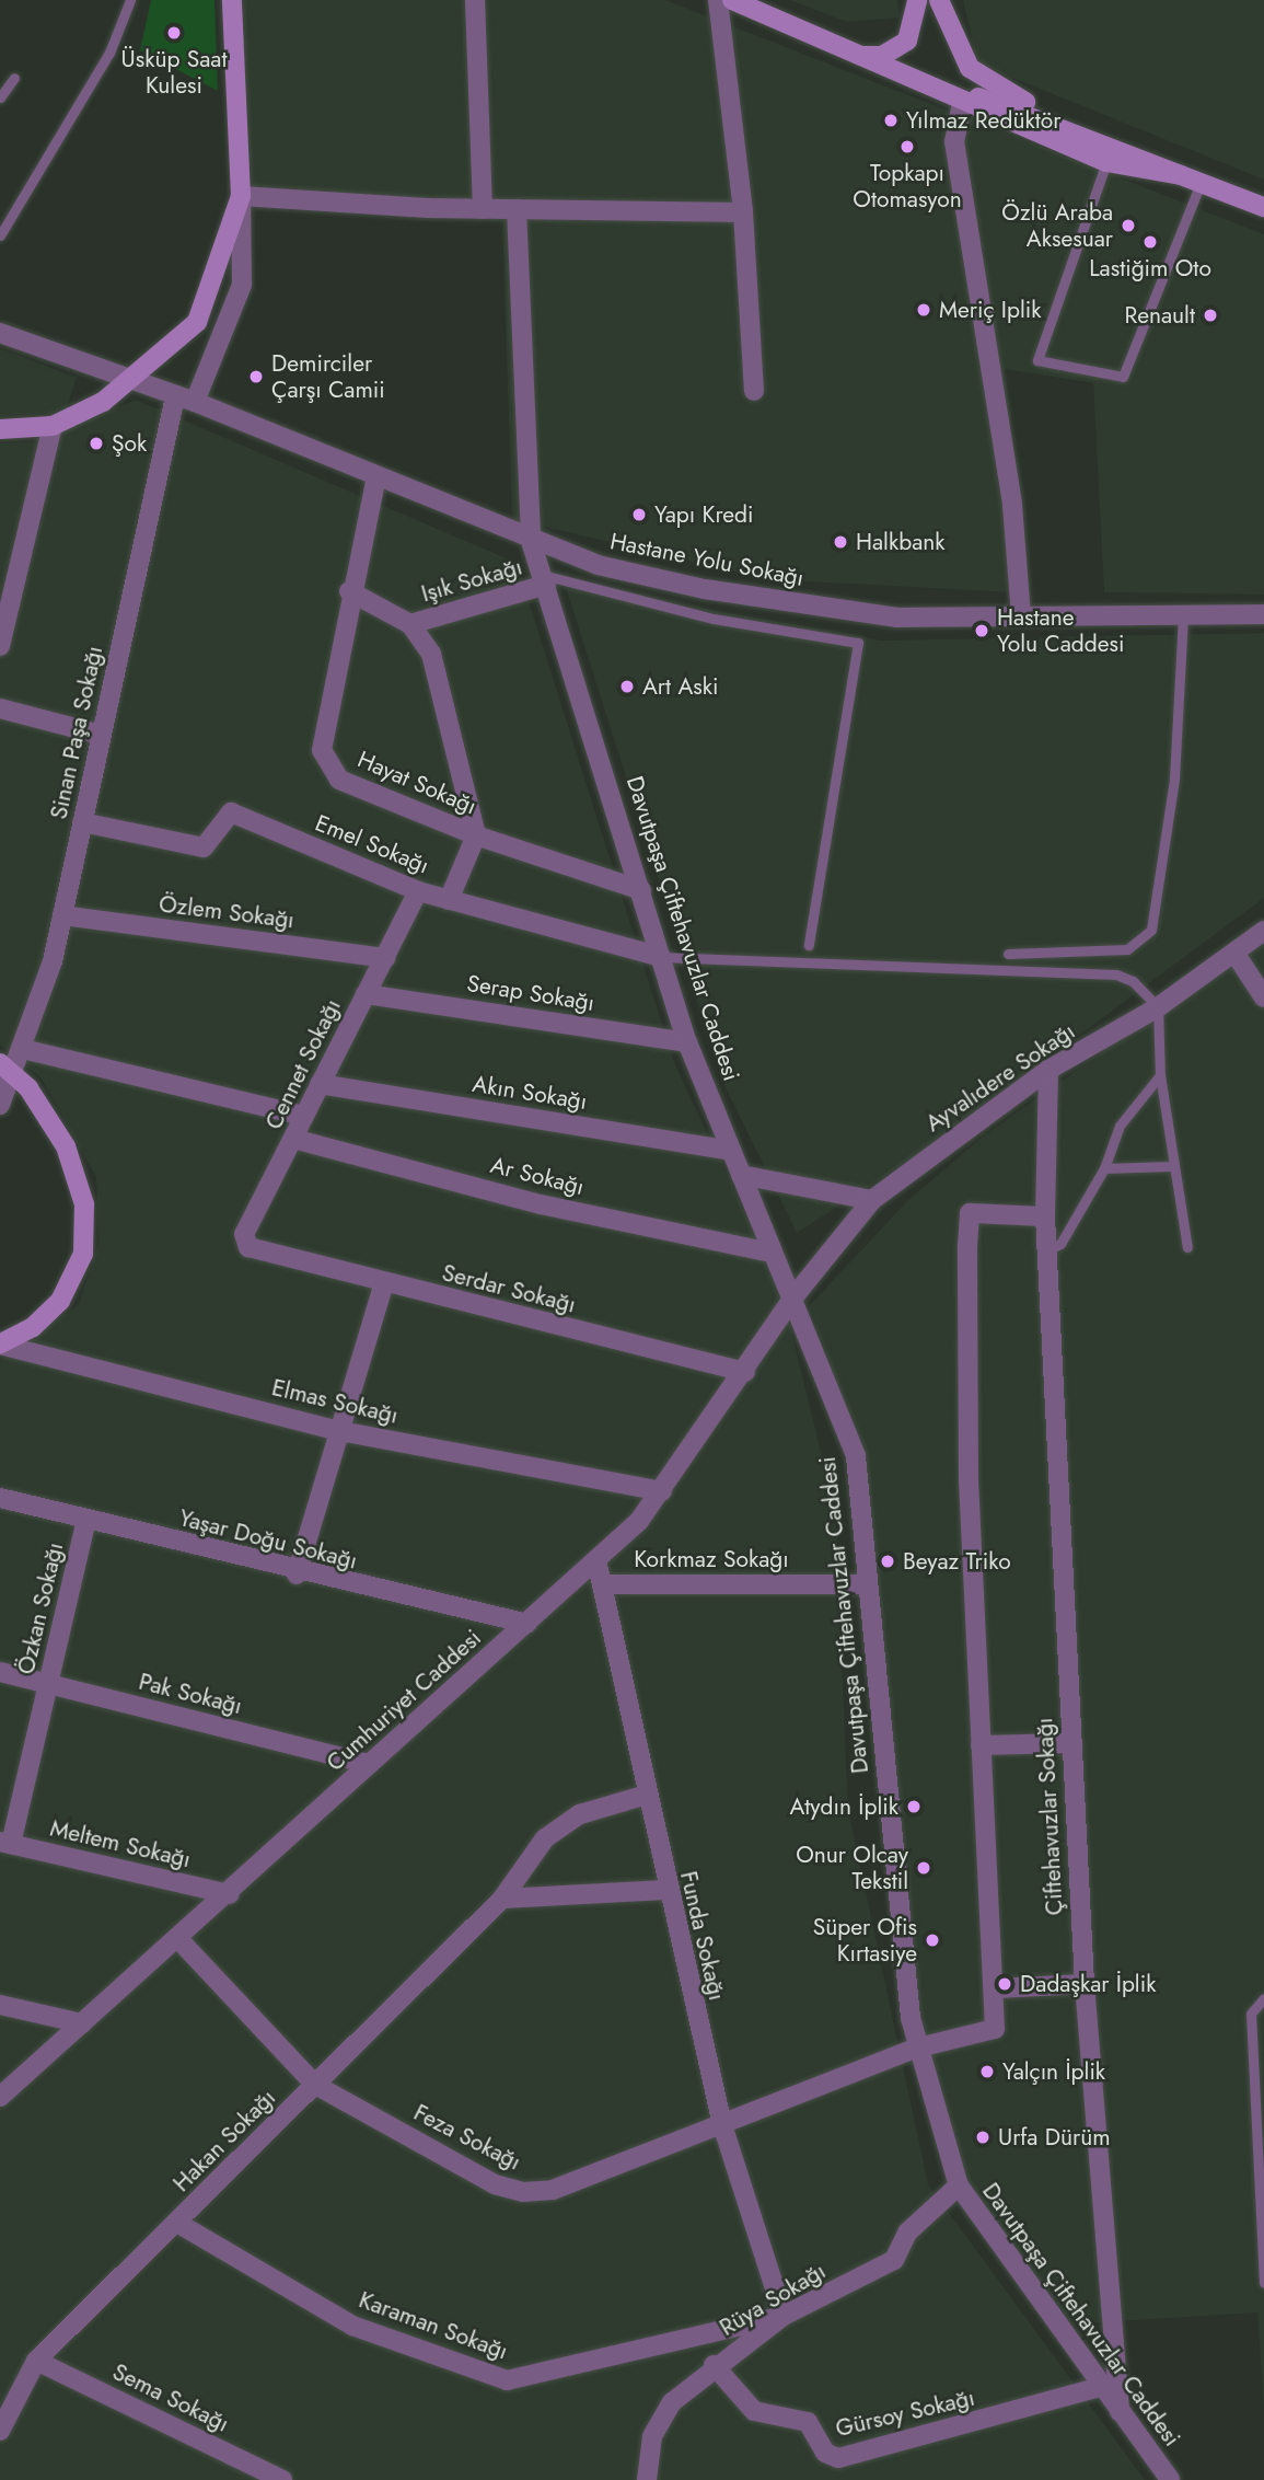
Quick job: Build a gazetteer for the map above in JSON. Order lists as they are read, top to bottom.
{
  "streets": {
    "street": [
      "Hastane Yolu Sokağı",
      "Işık Sokağı",
      "Sinan Paşa Sokağı",
      "Hayat Sokağı",
      "Emel Sokağı",
      "Özlem Sokağı",
      "Davutpaşa Çiftehavuzlar Caddesi",
      "Serap Sokağı",
      "Cennet Sokağı",
      "Ayvalıdere Sokağı",
      "Akın Sokağı",
      "Ar Sokağı",
      "Serdar Sokağı",
      "Elmas Sokağı",
      "Yaşar Doğu Sokağı",
      "Korkmaz Sokağı",
      "Özkan Sokağı",
      "Pak Sokağı",
      "Cumhuriyet Caddesi",
      "Çiftehavuzlar Sokağı",
      "Meltem Sokağı",
      "Funda Sokağı",
      "Feza Sokağı",
      "Hakan Sokağı",
      "Rüya Sokağı",
      "Karaman Sokağı",
      "Sema Sokağı",
      "Gürsoy Sokağı"
    ]
  },
  "crossings": [
    ["Hastane Yolu Sokağı", "Sinan Paşa Sokağı"],
    ["Hastane Yolu Sokağı", "Hayat Sokağı"],
    ["Hastane Yolu Sokağı", "Davutpaşa Çiftehavuzlar Caddesi"],
    ["Işık Sokağı", "Davutpaşa Çiftehavuzlar Caddesi"],
    ["Sinan Paşa Sokağı", "Emel Sokağı"],
    ["Sinan Paşa Sokağı", "Özlem Sokağı"],
    ["Hayat Sokağı", "Davutpaşa Çiftehavuzlar Caddesi"],
    ["Emel Sokağı", "Davutpaşa Çiftehavuzlar Caddesi"],
    ["Emel Sokağı", "Cennet Sokağı"],
    ["Özlem Sokağı", "Cennet Sokağı"],
    ["Davutpaşa Çiftehavuzlar Caddesi", "Serap Sokağı"],
    ["Davutpaşa Çiftehavuzlar Caddesi", "Ayvalıdere Sokağı"],
    ["Davutpaşa Çiftehavuzlar Caddesi", "Akın Sokağı"],
    ["Davutpaşa Çiftehavuzlar Caddesi", "Ar Sokağı"],
    ["Davutpaşa Çiftehavuzlar Caddesi", "Korkmaz Sokağı"],
    ["Davutpaşa Çiftehavuzlar Caddesi", "Cumhuriyet Caddesi"],
    ["Davutpaşa Çiftehavuzlar Caddesi", "Çiftehavuzlar Sokağı"],
    ["Davutpaşa Çiftehavuzlar Caddesi", "Feza Sokağı"],
    ["Davutpaşa Çiftehavuzlar Caddesi", "Rüya Sokağı"],
    ["Davutpaşa Çiftehavuzlar Caddesi", "Gürsoy Sokağı"],
    ["Serap Sokağı", "Cennet Sokağı"],
    ["Cennet Sokağı", "Akın Sokağı"],
    ["Cennet Sokağı", "Ar Sokağı"],
    ["Cennet Sokağı", "Serdar Sokağı"],
    ["Ayvalıdere Sokağı", "Cumhuriyet Caddesi"],
    ["Ayvalıdere Sokağı", "Çiftehavuzlar Sokağı"],
    ["Serdar Sokağı", "Cumhuriyet Caddesi"],
    ["Elmas Sokağı", "Cumhuriyet Caddesi"],
    ["Yaşar Doğu Sokağı", "Özkan Sokağı"],
    ["Yaşar Doğu Sokağı", "Cumhuriyet Caddesi"],
    ["Korkmaz Sokağı", "Funda Sokağı"],
    ["Özkan Sokağı", "Pak Sokağı"],
    ["Özkan Sokağı", "Meltem Sokağı"],
    ["Pak Sokağı", "Cumhuriyet Caddesi"],
    ["Cumhuriyet Caddesi", "Meltem Sokağı"],
    ["Cumhuriyet Caddesi", "Funda Sokağı"],
    ["Cumhuriyet Caddesi", "Feza Sokağı"],
    ["Funda Sokağı", "Feza Sokağı"],
    ["Funda Sokağı", "Hakan Sokağı"],
    ["Funda Sokağı", "Rüya Sokağı"],
    ["Funda Sokağı", "Karaman Sokağı"],
    ["Feza Sokağı", "Hakan Sokağı"],
    ["Hakan Sokağı", "Karaman Sokağı"],
    ["Hakan Sokağı", "Sema Sokağı"],
    ["Rüya Sokağı", "Karaman Sokağı"],
    ["Rüya Sokağı", "Gürsoy Sokağı"]
  ],
  "places": [
    "Üsküp Saat Kulesi",
    "Yılmaz Redüktör",
    "Topkapı Otomasyon",
    "Özlü Araba Aksesuar",
    "Lastiğim Oto",
    "Meriç Iplik",
    "Renault",
    "Demirciler Çarşı Camii",
    "Şok",
    "Yapı Kredi",
    "Halkbank",
    "Hastane Yolu Caddesi",
    "Art Aski",
    "Beyaz Triko",
    "Atydın İplik",
    "Onur Olcay Tekstil",
    "Süper Ofis Kırtasiye",
    "Dadaşkar İplik",
    "Yalçın İplik",
    "Urfa Dürüm"
  ]
}
